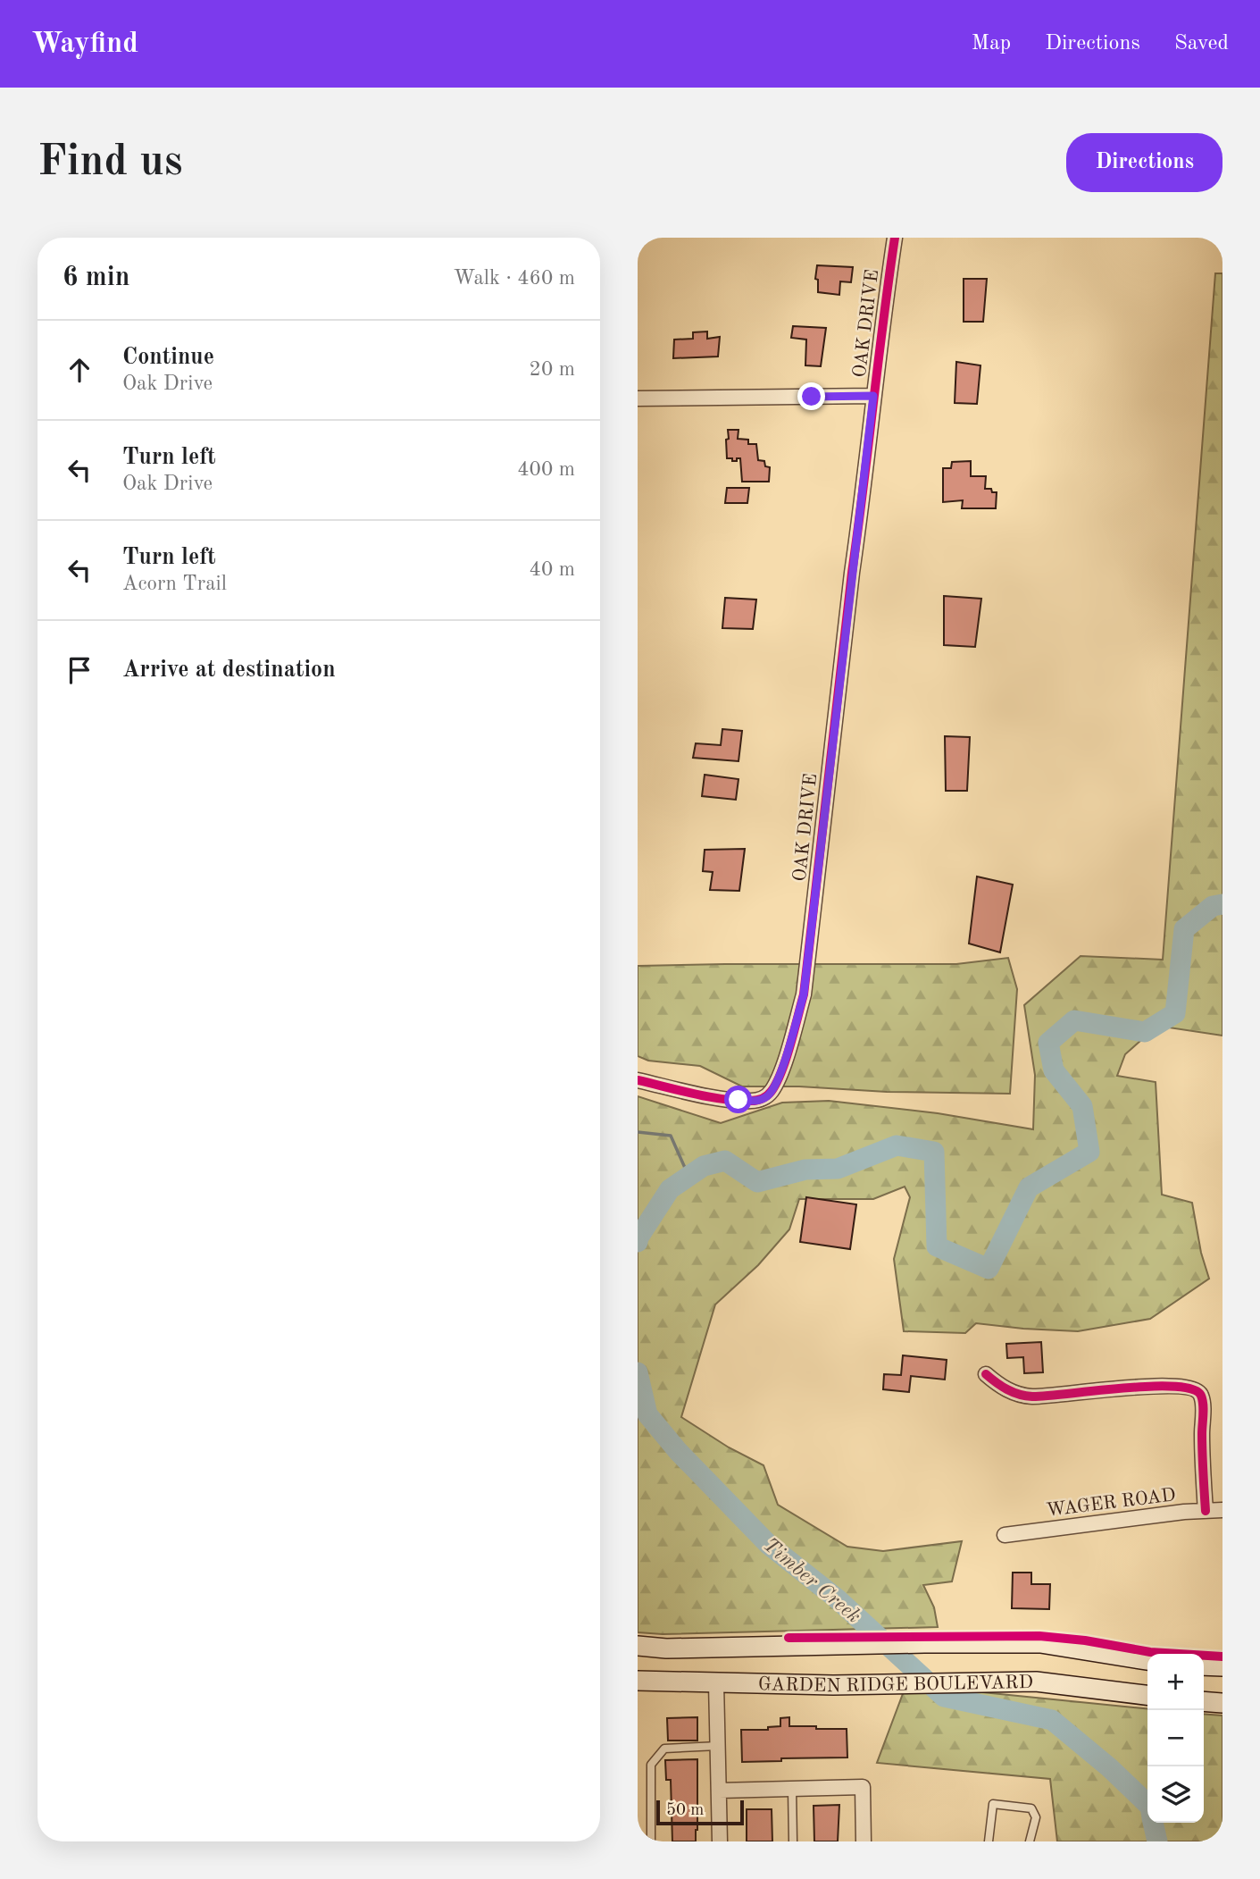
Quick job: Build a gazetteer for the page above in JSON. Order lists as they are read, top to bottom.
{
  "streets": {
    "main road": ["GARDEN RIDGE BOULEVARD"],
    "street": ["OAK DRIVE", "WAGER ROAD"]
  },
  "water": ["Timber Creek"],
  "scale_bar": "50 m",
  "page": {
    "header": "Wayfind",
    "nav": ["Map", "Directions", "Saved"],
    "buttons": "Directions",
    "title": "Find us",
    "heading": ["6 min", "Walk · 460 m"],
    "list": [
      ["Continue", "Oak Drive", "20 m"],
      ["Turn left", "Oak Drive", "400 m"],
      ["Turn left", "Acorn Trail", "40 m"],
      "Arrive at destination"
    ],
    "map_buttons": ["+", "−"],
    "scale": "50 m"
  }
}
